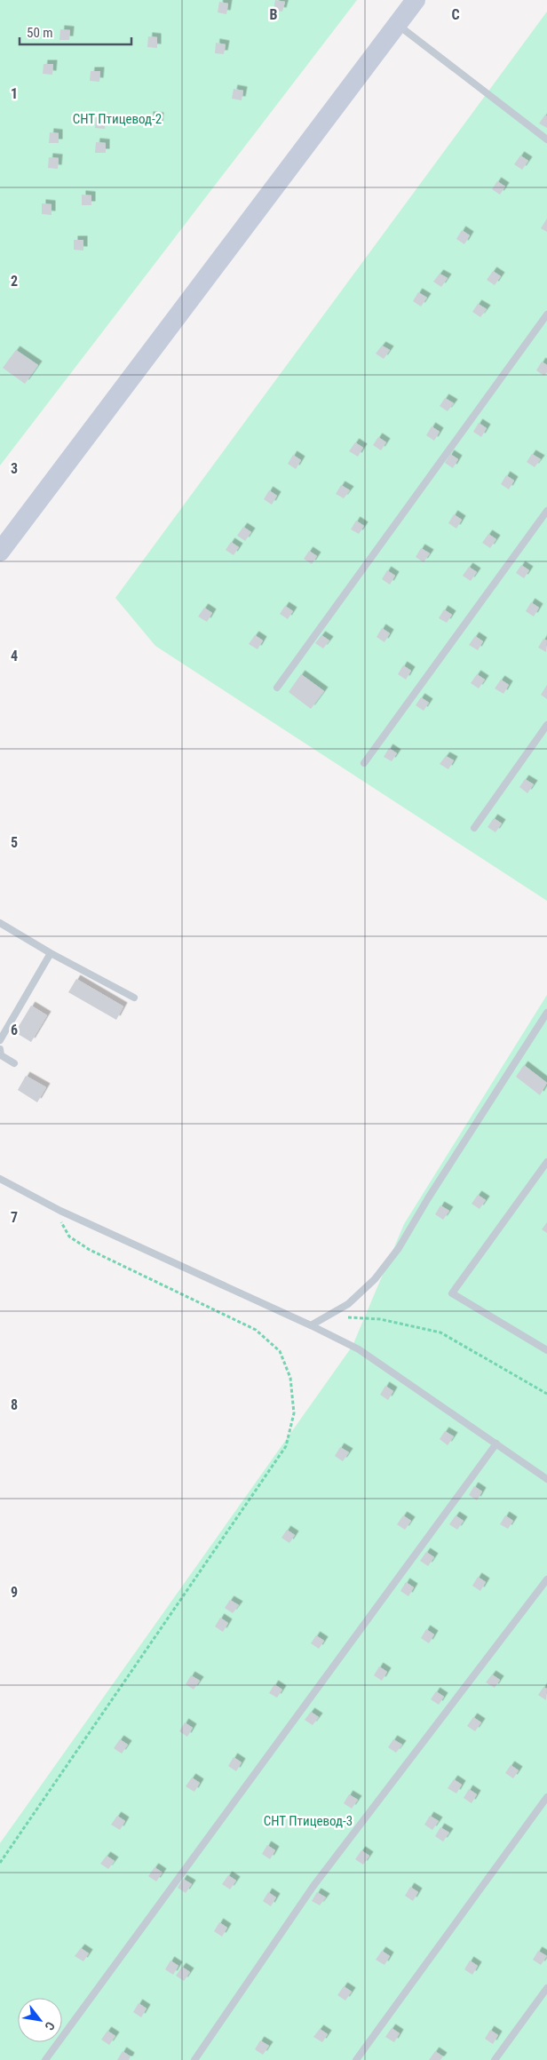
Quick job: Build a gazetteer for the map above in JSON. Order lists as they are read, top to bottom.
{
  "parks": ["СНТ Птицевод-2", "СНТ Птицевод-3"],
  "scale_bar": "50 m",
  "north": "bottom right",
  "grid": {
    "columns": ["B", "C"],
    "rows": [
      "1",
      "2",
      "3",
      "4",
      "5",
      "6",
      "7",
      "8",
      "9"
    ]
  }
}
